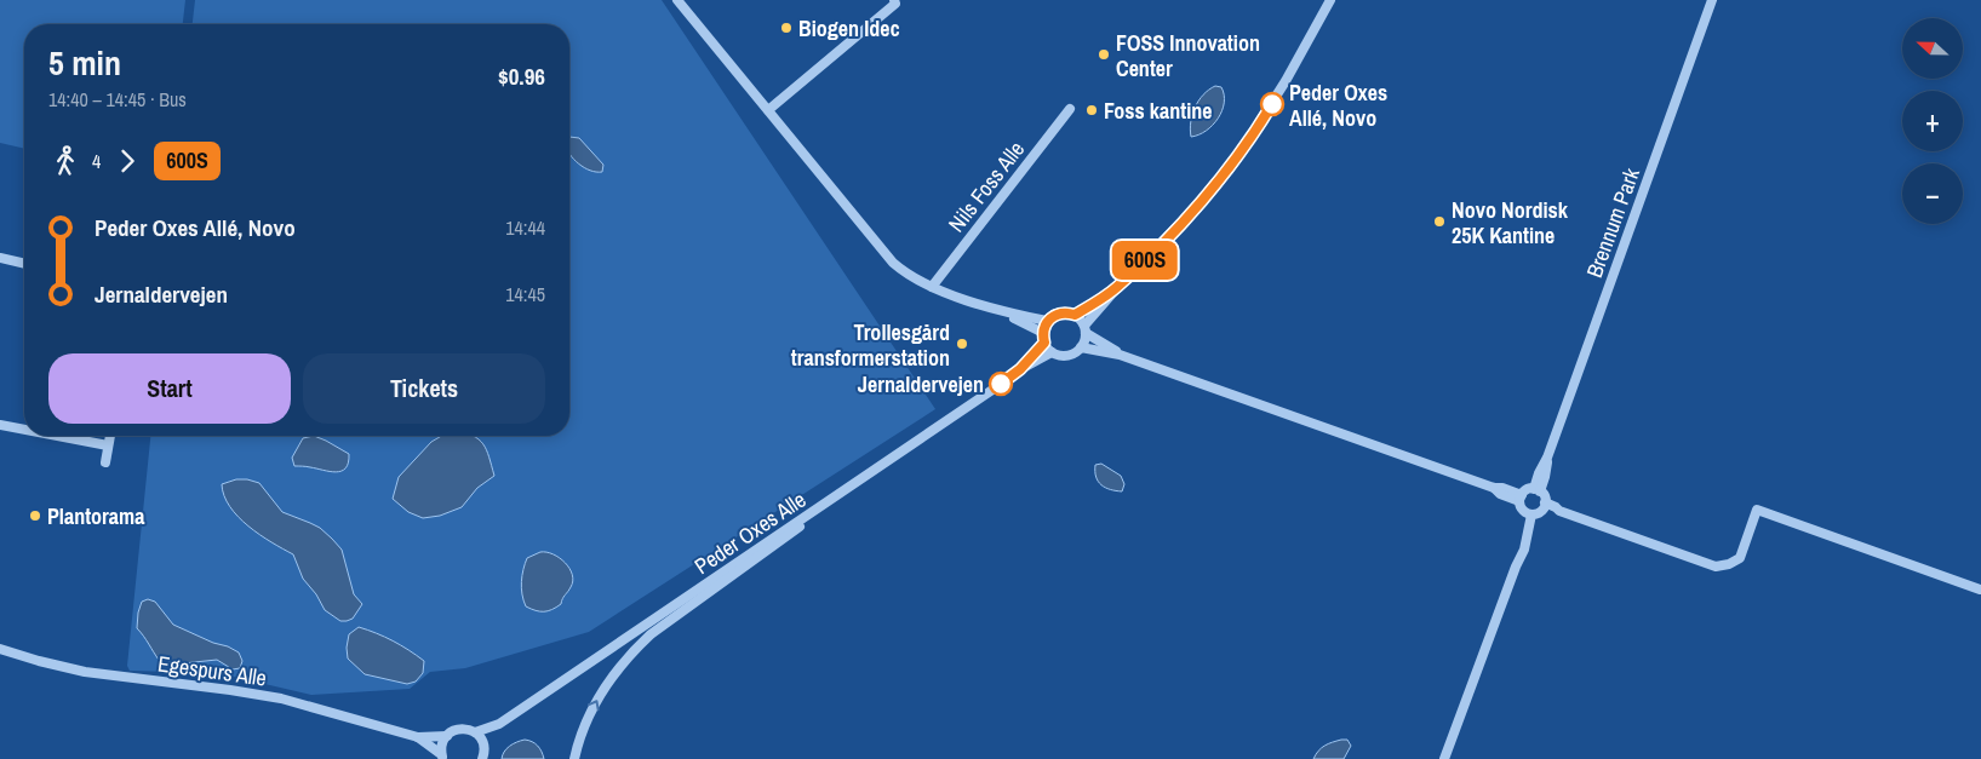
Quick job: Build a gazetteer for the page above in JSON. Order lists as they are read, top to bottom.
{
  "streets": {
    "street": [
      "Nils Foss Alle",
      "Brennum Park",
      "Peder Oxes Alle",
      "Egespurs Alle"
    ]
  },
  "crossings": [
    ["Peder Oxes Alle", "Egespurs Alle"]
  ],
  "places": [
    "Biogen Idec",
    "FOSS Innovation Center",
    "Peder Oxes Allé, Novo",
    "Foss kantine",
    "Novo Nordisk 25K Kantine",
    "Trollesgård transformerstation",
    "Jernaldervejen",
    "Plantorama"
  ],
  "lines": ["bus line 600S"],
  "north": "left",
  "page": {
    "on_map": "600S",
    "map_buttons": ["+", "−"],
    "heading": ["5 min", "14:40 – 14:45 · Bus", "$0.96"],
    "legs": ["4", "600S"],
    "list": [
      {
        "name": "Peder Oxes Allé, Novo",
        "value": "14:44"
      },
      {
        "name": "Jernaldervejen",
        "value": "14:45"
      }
    ],
    "buttons": ["Start", "Tickets"]
  }
}
